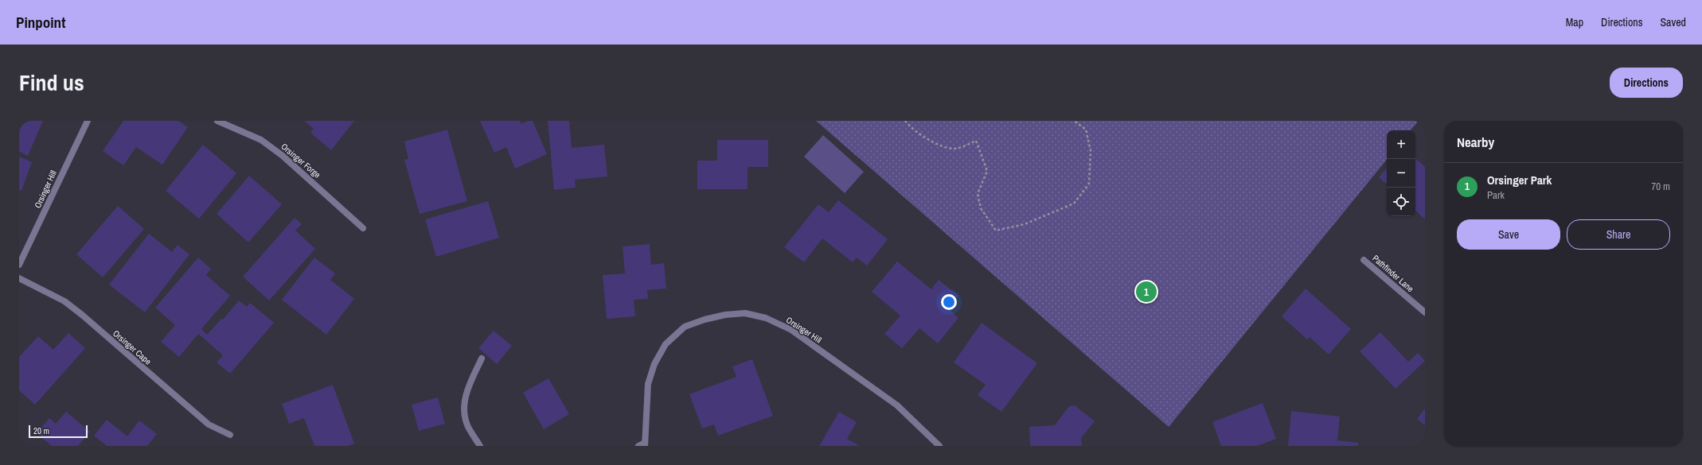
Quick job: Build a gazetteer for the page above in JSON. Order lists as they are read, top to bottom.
{
  "streets": {
    "street": [
      "Orsinger Forge",
      "Orsinger Hill",
      "Pathfinder Lane",
      "Orsinger Cape"
    ]
  },
  "scale_bar": "20 m",
  "page": {
    "header": "Pinpoint",
    "nav": ["Map", "Directions", "Saved"],
    "title": "Find us",
    "buttons": [
      "Directions",
      ["Save", "Share"]
    ],
    "heading": "Nearby",
    "map_buttons": ["+", "−"],
    "list": [
      {
        "mark": "1",
        "name": "Orsinger Park",
        "note": "Park",
        "value": "70 m"
      }
    ],
    "pins": "1",
    "scale": "20 m"
  }
}
